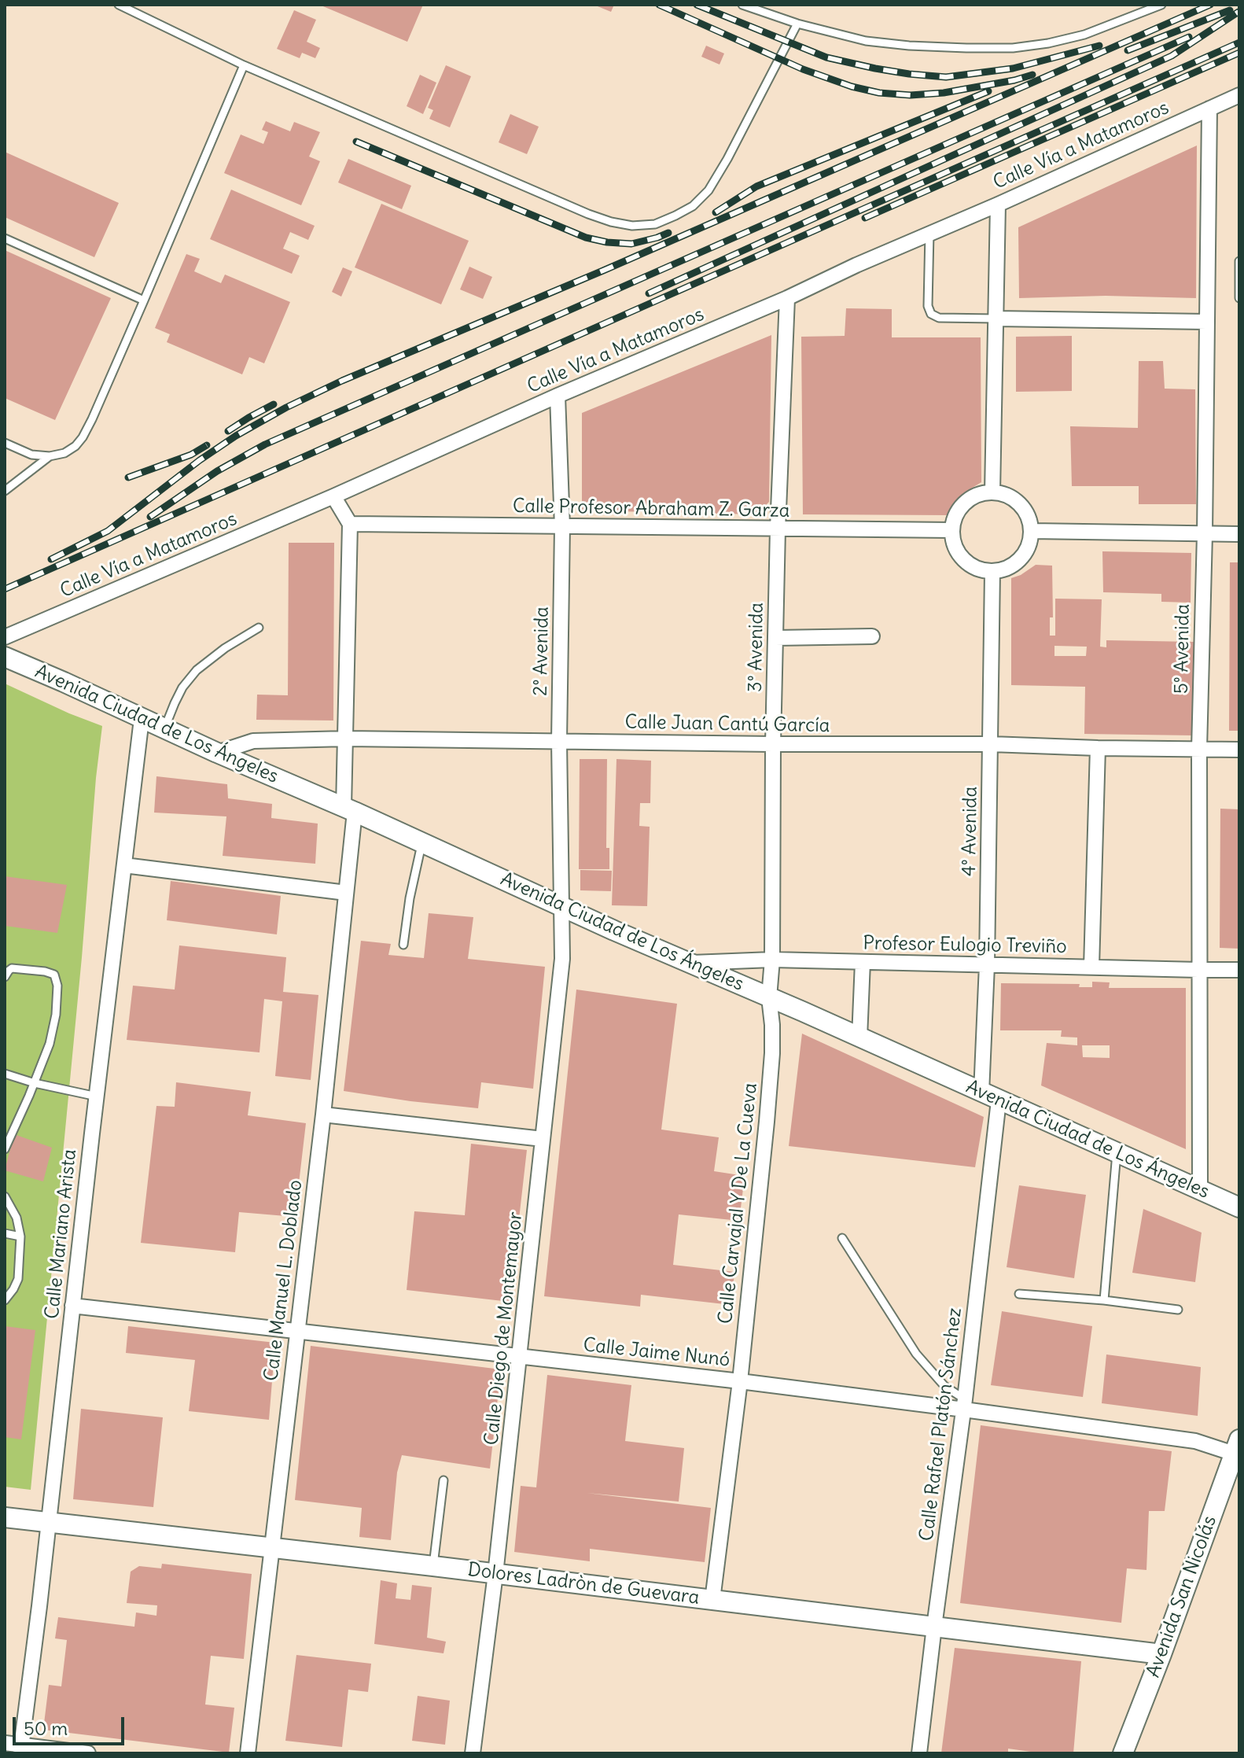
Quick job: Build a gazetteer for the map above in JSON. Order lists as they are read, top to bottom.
{
  "streets": {
    "street": [
      "Calle Vía a Matamoros",
      "Calle Profesor Abraham Z. Garza",
      "3° Avenida",
      "5° Avenida",
      "2° Avenida",
      "Avenida Ciudad de Los Ángeles",
      "Calle Juan Cantú García",
      "4° Avenida",
      "Profesor Eulogio Treviño",
      "Calle Carvajal Y De La Cueva",
      "Calle Mariano Arista",
      "Calle Manuel L. Doblado",
      "Calle Diego de Montemayor",
      "Calle Jaime Nunó",
      "Calle Rafael Platón Sánchez",
      "Dolores Ladròn de Guevara",
      "Avenida San Nicolás"
    ]
  },
  "crossings": [
    ["Calle Vía a Matamoros", "3° Avenida"],
    ["Calle Vía a Matamoros", "5° Avenida"],
    ["Calle Vía a Matamoros", "2° Avenida"],
    ["Calle Profesor Abraham Z. Garza", "3° Avenida"],
    ["Calle Profesor Abraham Z. Garza", "2° Avenida"],
    ["Calle Profesor Abraham Z. Garza", "4° Avenida"],
    ["Calle Profesor Abraham Z. Garza", "Calle Manuel L. Doblado"],
    ["3° Avenida", "Avenida Ciudad de Los Ángeles"],
    ["3° Avenida", "Calle Juan Cantú García"],
    ["3° Avenida", "Profesor Eulogio Treviño"],
    ["3° Avenida", "Calle Carvajal Y De La Cueva"],
    ["5° Avenida", "Avenida Ciudad de Los Ángeles"],
    ["5° Avenida", "Calle Juan Cantú García"],
    ["5° Avenida", "Profesor Eulogio Treviño"],
    ["2° Avenida", "Avenida Ciudad de Los Ángeles"],
    ["2° Avenida", "Calle Juan Cantú García"],
    ["2° Avenida", "Calle Diego de Montemayor"],
    ["Avenida Ciudad de Los Ángeles", "Calle Juan Cantú García"],
    ["Avenida Ciudad de Los Ángeles", "4° Avenida"],
    ["Avenida Ciudad de Los Ángeles", "Profesor Eulogio Treviño"],
    ["Avenida Ciudad de Los Ángeles", "Calle Carvajal Y De La Cueva"],
    ["Avenida Ciudad de Los Ángeles", "Calle Mariano Arista"],
    ["Avenida Ciudad de Los Ángeles", "Calle Manuel L. Doblado"],
    ["Avenida Ciudad de Los Ángeles", "Calle Diego de Montemayor"],
    ["Avenida Ciudad de Los Ángeles", "Calle Rafael Platón Sánchez"],
    ["Calle Juan Cantú García", "4° Avenida"],
    ["Calle Juan Cantú García", "Calle Manuel L. Doblado"],
    ["4° Avenida", "Profesor Eulogio Treviño"],
    ["Calle Carvajal Y De La Cueva", "Calle Jaime Nunó"],
    ["Calle Carvajal Y De La Cueva", "Dolores Ladròn de Guevara"],
    ["Calle Mariano Arista", "Calle Jaime Nunó"],
    ["Calle Mariano Arista", "Dolores Ladròn de Guevara"],
    ["Calle Manuel L. Doblado", "Calle Jaime Nunó"],
    ["Calle Manuel L. Doblado", "Dolores Ladròn de Guevara"],
    ["Calle Diego de Montemayor", "Calle Jaime Nunó"],
    ["Calle Diego de Montemayor", "Dolores Ladròn de Guevara"],
    ["Calle Jaime Nunó", "Calle Rafael Platón Sánchez"],
    ["Calle Jaime Nunó", "Avenida San Nicolás"],
    ["Calle Rafael Platón Sánchez", "Dolores Ladròn de Guevara"],
    ["Dolores Ladròn de Guevara", "Avenida San Nicolás"]
  ],
  "scale_bar": "50 m"
}
